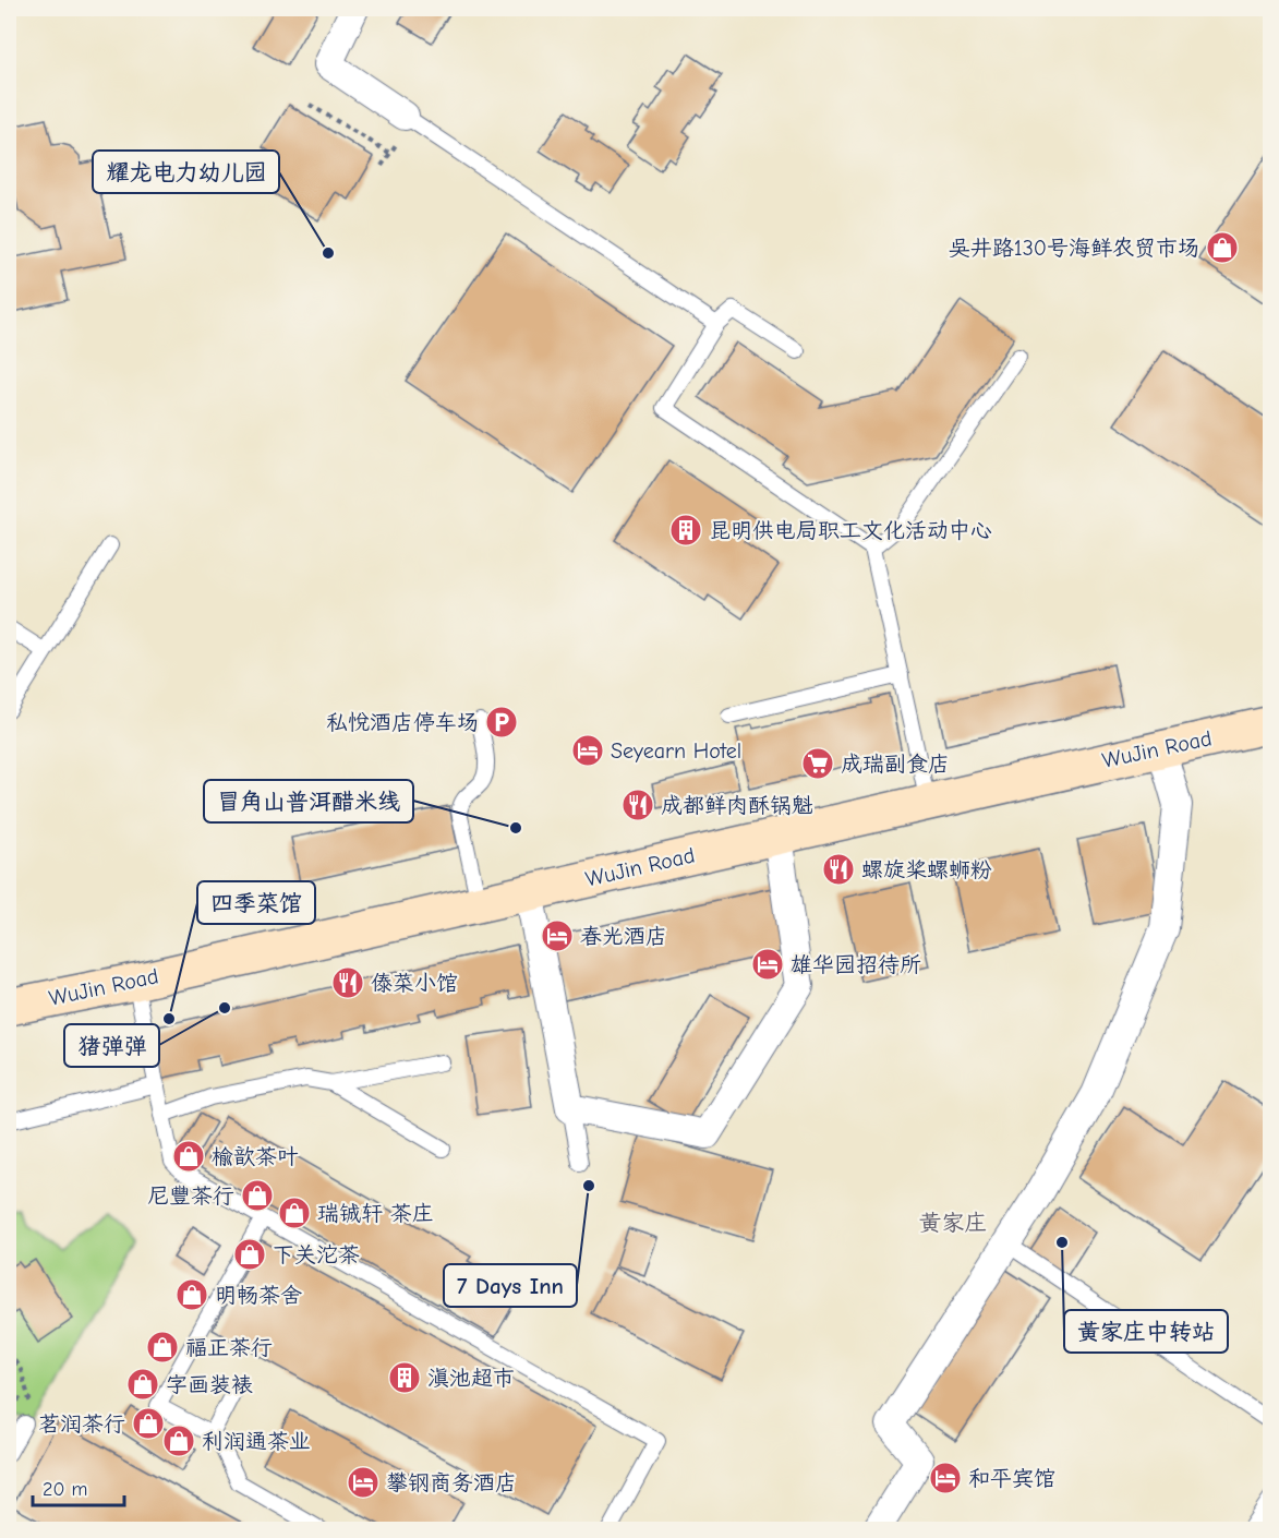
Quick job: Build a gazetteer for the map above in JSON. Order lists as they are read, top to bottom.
{
  "streets": {
    "street": ["WuJin Road"]
  },
  "districts": ["黄家庄"],
  "places": {
    "shop": [
      "吴井路130号海鲜农贸市场",
      "榆歆茶叶",
      "尼豐茶行",
      "瑞铖轩 茶庄",
      "下关沱茶",
      "明畅茶舍",
      "福正茶行",
      "字画装裱",
      "茗润茶行",
      "利润通茶业"
    ],
    "other": [
      "耀龙电力幼儿园",
      "冒角山普洱醋米线",
      "猪弹弹",
      "四季菜馆",
      "7 Days Inn",
      "黄家庄中转站"
    ],
    "building": ["昆明供电局职工文化活动中心", "滇池超市"],
    "parking": ["私悦酒店停车场"],
    "hotel": [
      "Seyearn Hotel",
      "春光酒店",
      "雄华园招待所",
      "和平宾馆",
      "攀钢商务酒店"
    ],
    "supermarket": ["成瑞副食店"],
    "restaurant": ["成都鲜肉酥锅魁", "螺旋桨螺蛳粉", "傣菜小馆"]
  },
  "scale_bar": "20 m"
}
